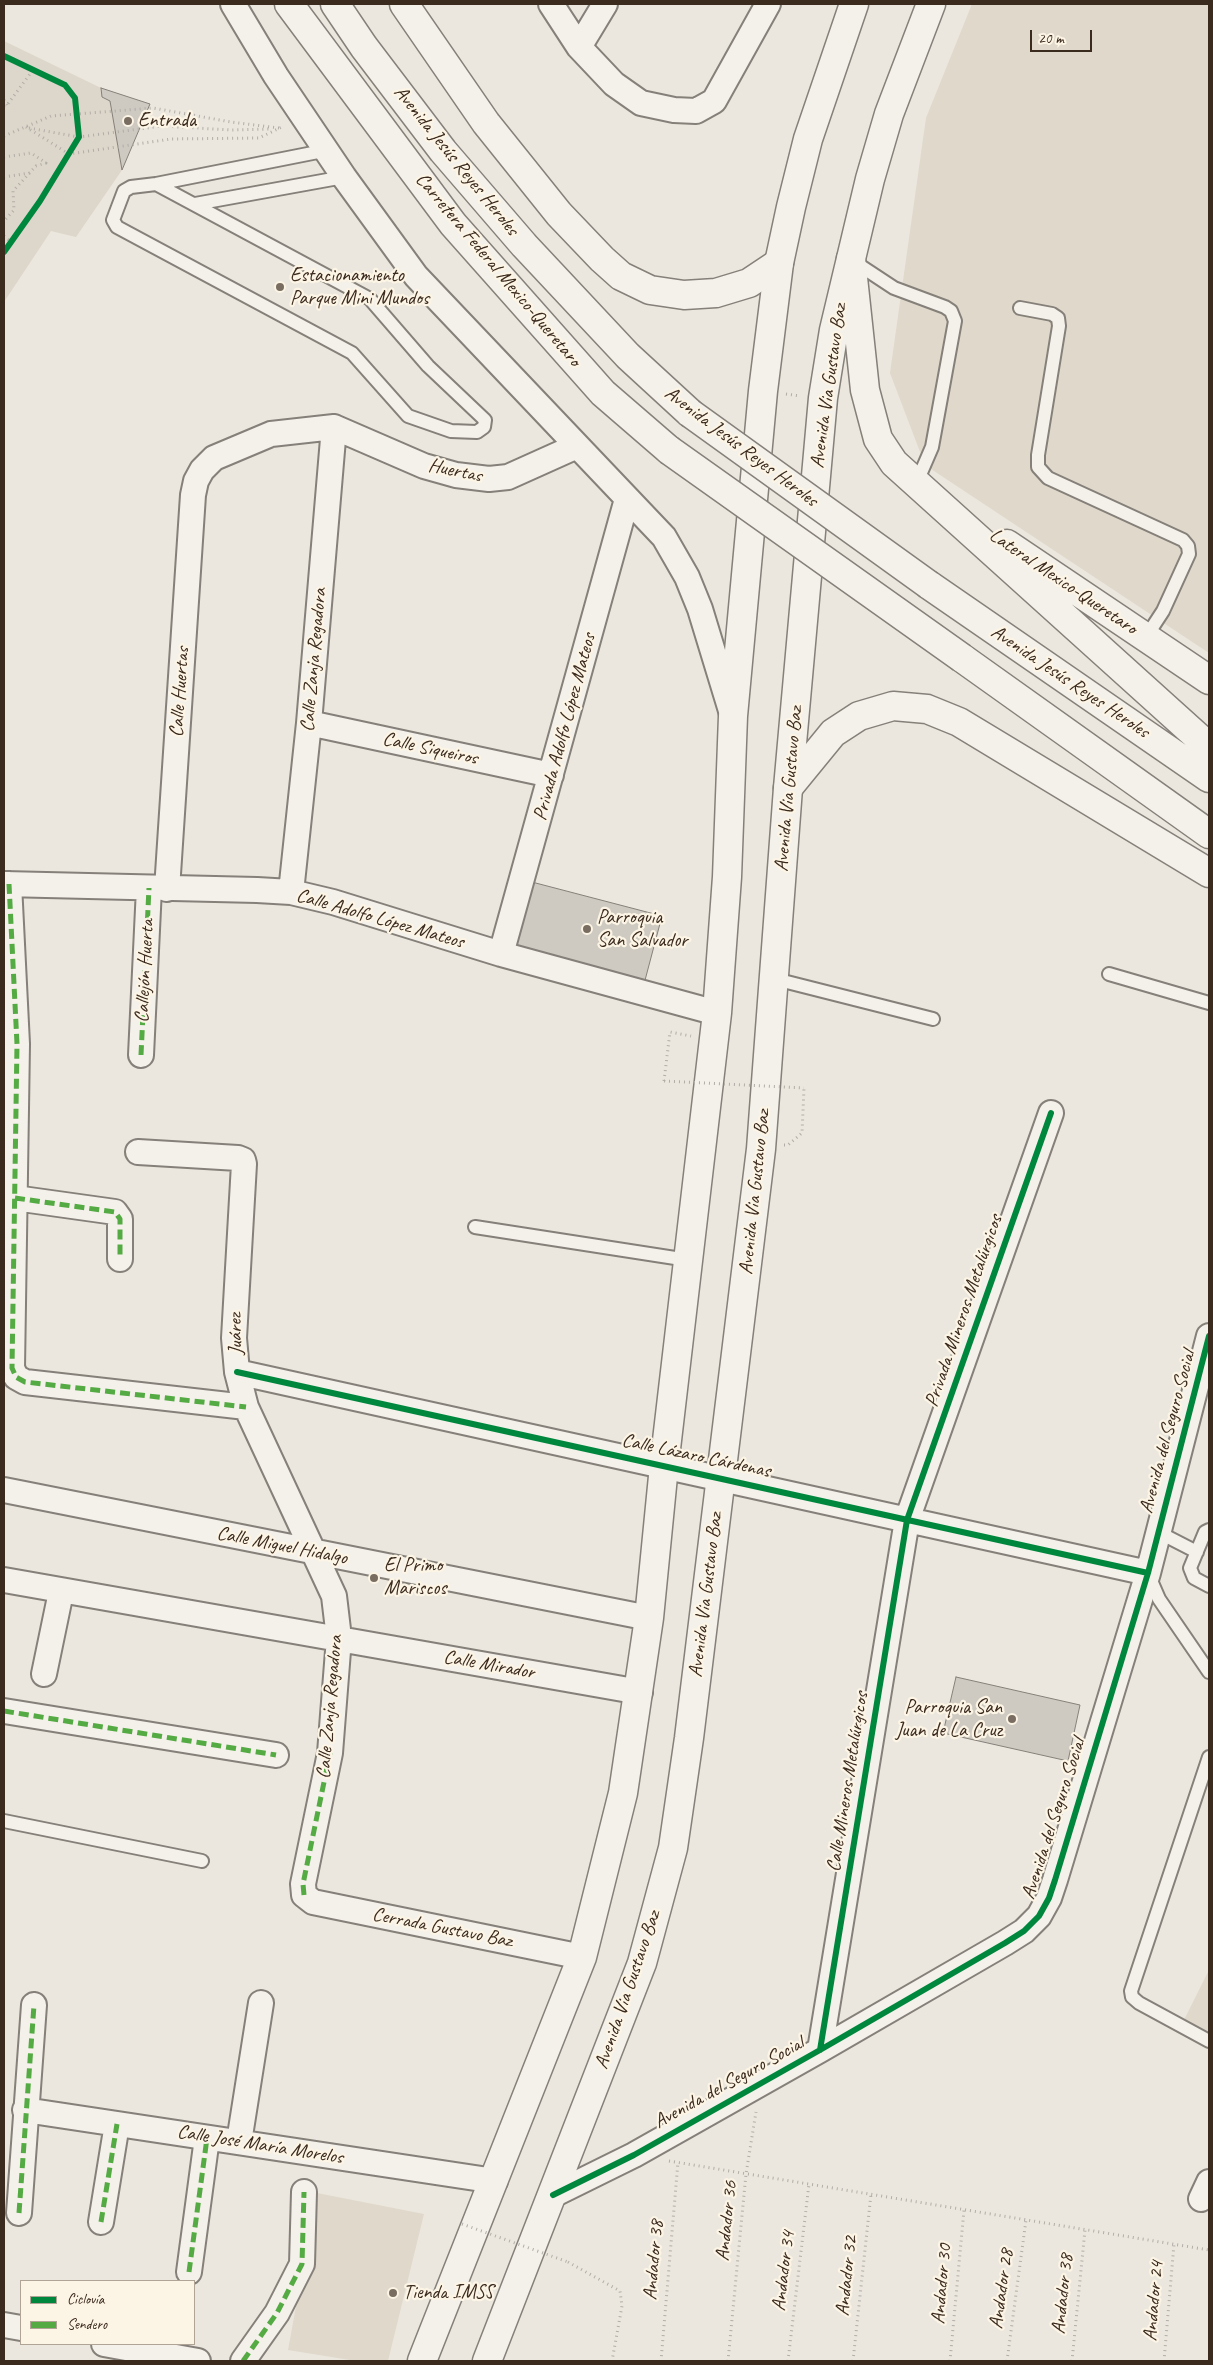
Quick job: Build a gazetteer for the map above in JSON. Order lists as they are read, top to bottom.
{
  "streets": {
    "main road": [
      "Avenida Jesús Reyes Heroles",
      "Carretera Federal Mexico-Queretaro",
      "Avenida Via Gustavo Baz",
      "Lateral Mexico-Queretaro"
    ],
    "street": [
      "Huertas",
      "Calle Zanja Regadora",
      "Calle Huertas",
      "Privada Adolfo López Mateos",
      "Calle Siqueiros",
      "Calle Adolfo López Mateos",
      "Callejón Huerta",
      "Privada Mineros Metalúrgicos",
      "Juárez",
      "Avenida del Seguro Social",
      "Calle Lázaro Cárdenas",
      "Calle Miguel Hidalgo",
      "Calle Mirador",
      "Calle Mineros Metalúrgicos",
      "Cerrada Gustavo Baz",
      "Calle José María Morelos"
    ],
    "path": [
      "Andador 36",
      "Andador 38",
      "Andador 34",
      "Andador 32",
      "Andador 30",
      "Andador 28",
      "Andador 24"
    ]
  },
  "crossings": [
    ["Avenida Jesús Reyes Heroles", "Carretera Federal Mexico-Queretaro"],
    ["Avenida Via Gustavo Baz", "Avenida del Seguro Social"],
    ["Avenida Via Gustavo Baz", "Calle Lázaro Cárdenas"],
    ["Huertas", "Calle Zanja Regadora"],
    ["Huertas", "Calle Huertas"],
    ["Calle Zanja Regadora", "Calle Huertas"],
    ["Calle Zanja Regadora", "Calle Siqueiros"],
    ["Calle Zanja Regadora", "Calle Adolfo López Mateos"],
    ["Calle Zanja Regadora", "Juárez"],
    ["Calle Zanja Regadora", "Calle Miguel Hidalgo"],
    ["Calle Zanja Regadora", "Calle Mirador"],
    ["Calle Zanja Regadora", "Cerrada Gustavo Baz"],
    ["Calle Huertas", "Calle Adolfo López Mateos"],
    ["Calle Huertas", "Callejón Huerta"],
    ["Privada Adolfo López Mateos", "Calle Siqueiros"],
    ["Privada Adolfo López Mateos", "Calle Adolfo López Mateos"],
    ["Calle Adolfo López Mateos", "Callejón Huerta"],
    ["Privada Mineros Metalúrgicos", "Calle Lázaro Cárdenas"],
    ["Privada Mineros Metalúrgicos", "Calle Mineros Metalúrgicos"],
    ["Juárez", "Calle Lázaro Cárdenas"],
    ["Juárez", "Calle Miguel Hidalgo"],
    ["Avenida del Seguro Social", "Calle Lázaro Cárdenas"],
    ["Avenida del Seguro Social", "Calle Mineros Metalúrgicos"],
    ["Avenida del Seguro Social", "Andador 36"],
    ["Calle Lázaro Cárdenas", "Calle Mineros Metalúrgicos"]
  ],
  "places": [
    "Entrada",
    "Estacionamiento Parque Mini Mundos",
    "Parroquia San Salvador",
    "El Primo Mariscos",
    "Parroquia San Juan de La Cruz",
    "Tienda IMSS"
  ],
  "legend": ["Ciclovía", "Sendero"],
  "scale_bar": "20 m"
}
